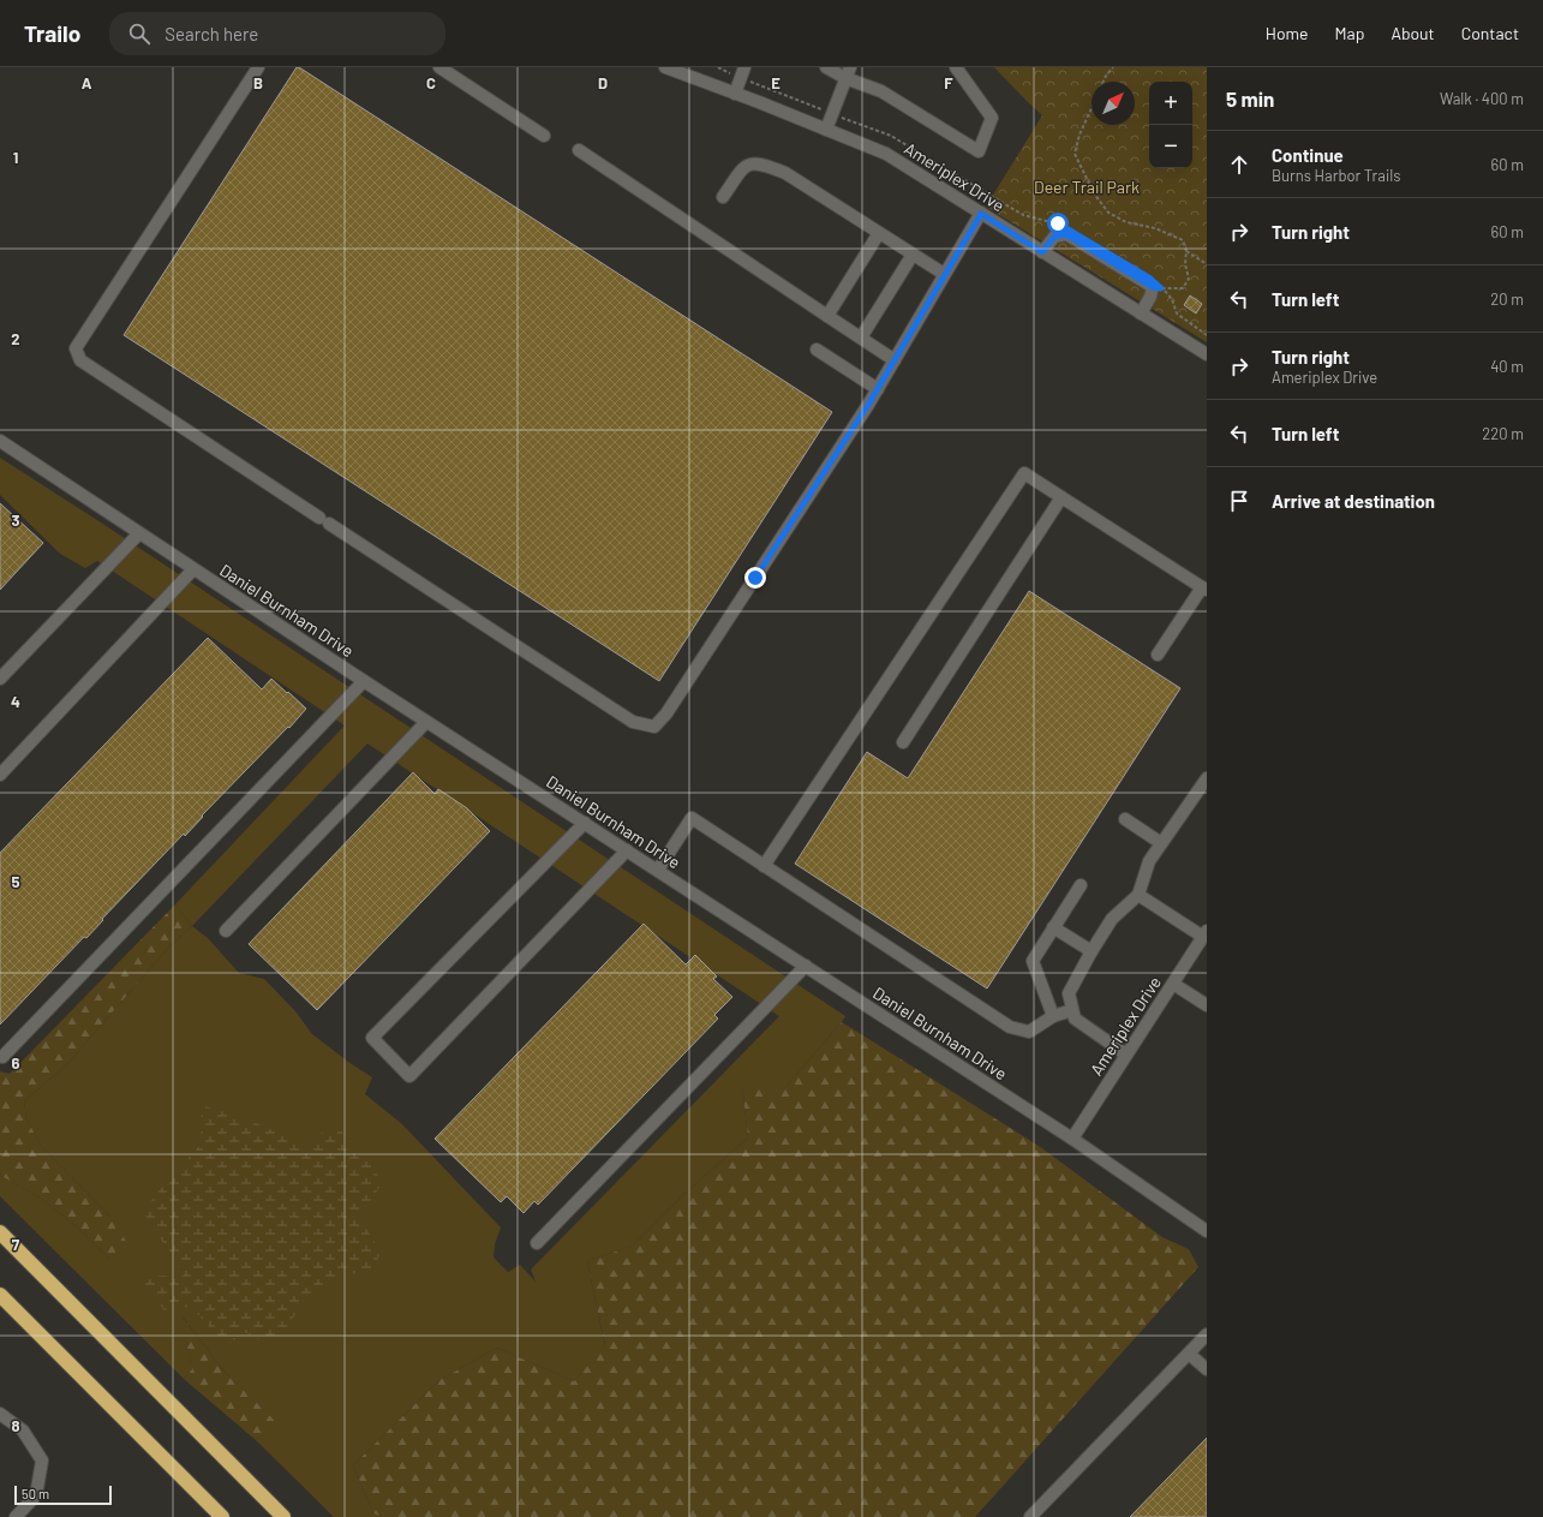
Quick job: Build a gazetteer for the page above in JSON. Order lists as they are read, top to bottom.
{
  "streets": {
    "street": ["Ameriplex Drive", "Daniel Burnham Drive"]
  },
  "crossings": [
    ["Ameriplex Drive", "Daniel Burnham Drive"]
  ],
  "parks": ["Deer Trail Park"],
  "scale_bar": "50 m",
  "north": "top right",
  "page": {
    "header": "Trailo",
    "search": "Search here",
    "nav": [
      "Home",
      "Map",
      "About",
      "Contact"
    ],
    "heading": ["5 min", "Walk · 400 m"],
    "map_buttons": ["+", "−"],
    "list": [
      ["Continue", "Burns Harbor Trails", "60 m"],
      ["Turn right", "60 m"],
      ["Turn left", "20 m"],
      ["Turn right", "Ameriplex Drive", "40 m"],
      ["Turn left", "220 m"],
      "Arrive at destination"
    ],
    "scale": "50 m"
  },
  "grid": {
    "columns": [
      "A",
      "B",
      "C",
      "D",
      "E",
      "F"
    ],
    "rows": [
      "1",
      "2",
      "3",
      "4",
      "5",
      "6",
      "7",
      "8"
    ]
  }
}
